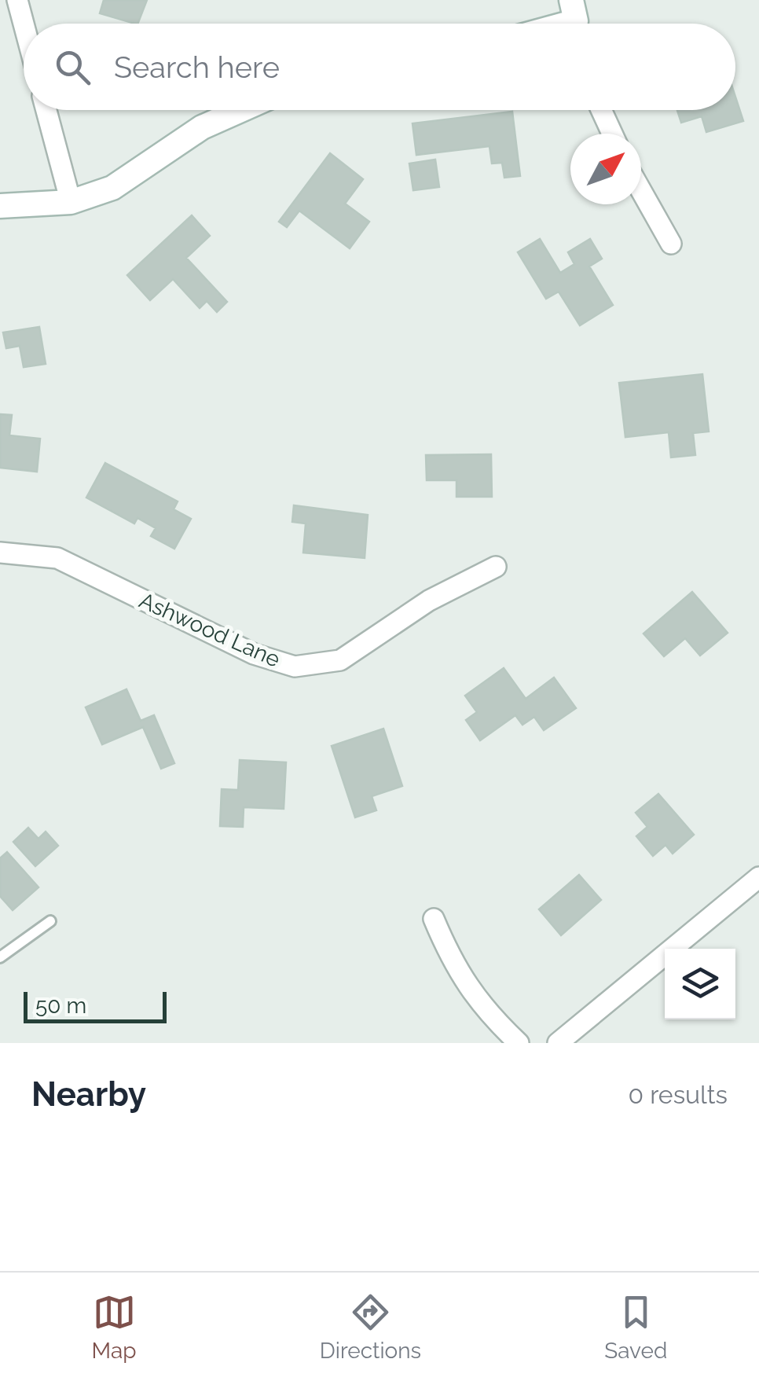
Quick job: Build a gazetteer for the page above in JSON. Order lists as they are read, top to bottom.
{
  "streets": {
    "street": ["Ashwood Lane"]
  },
  "scale_bar": "50 m",
  "north": "top right",
  "page": {
    "search": "Search here",
    "scale": "50 m",
    "heading": ["Nearby", "0 results"],
    "nav": ["Map", "Directions", "Saved"]
  }
}
